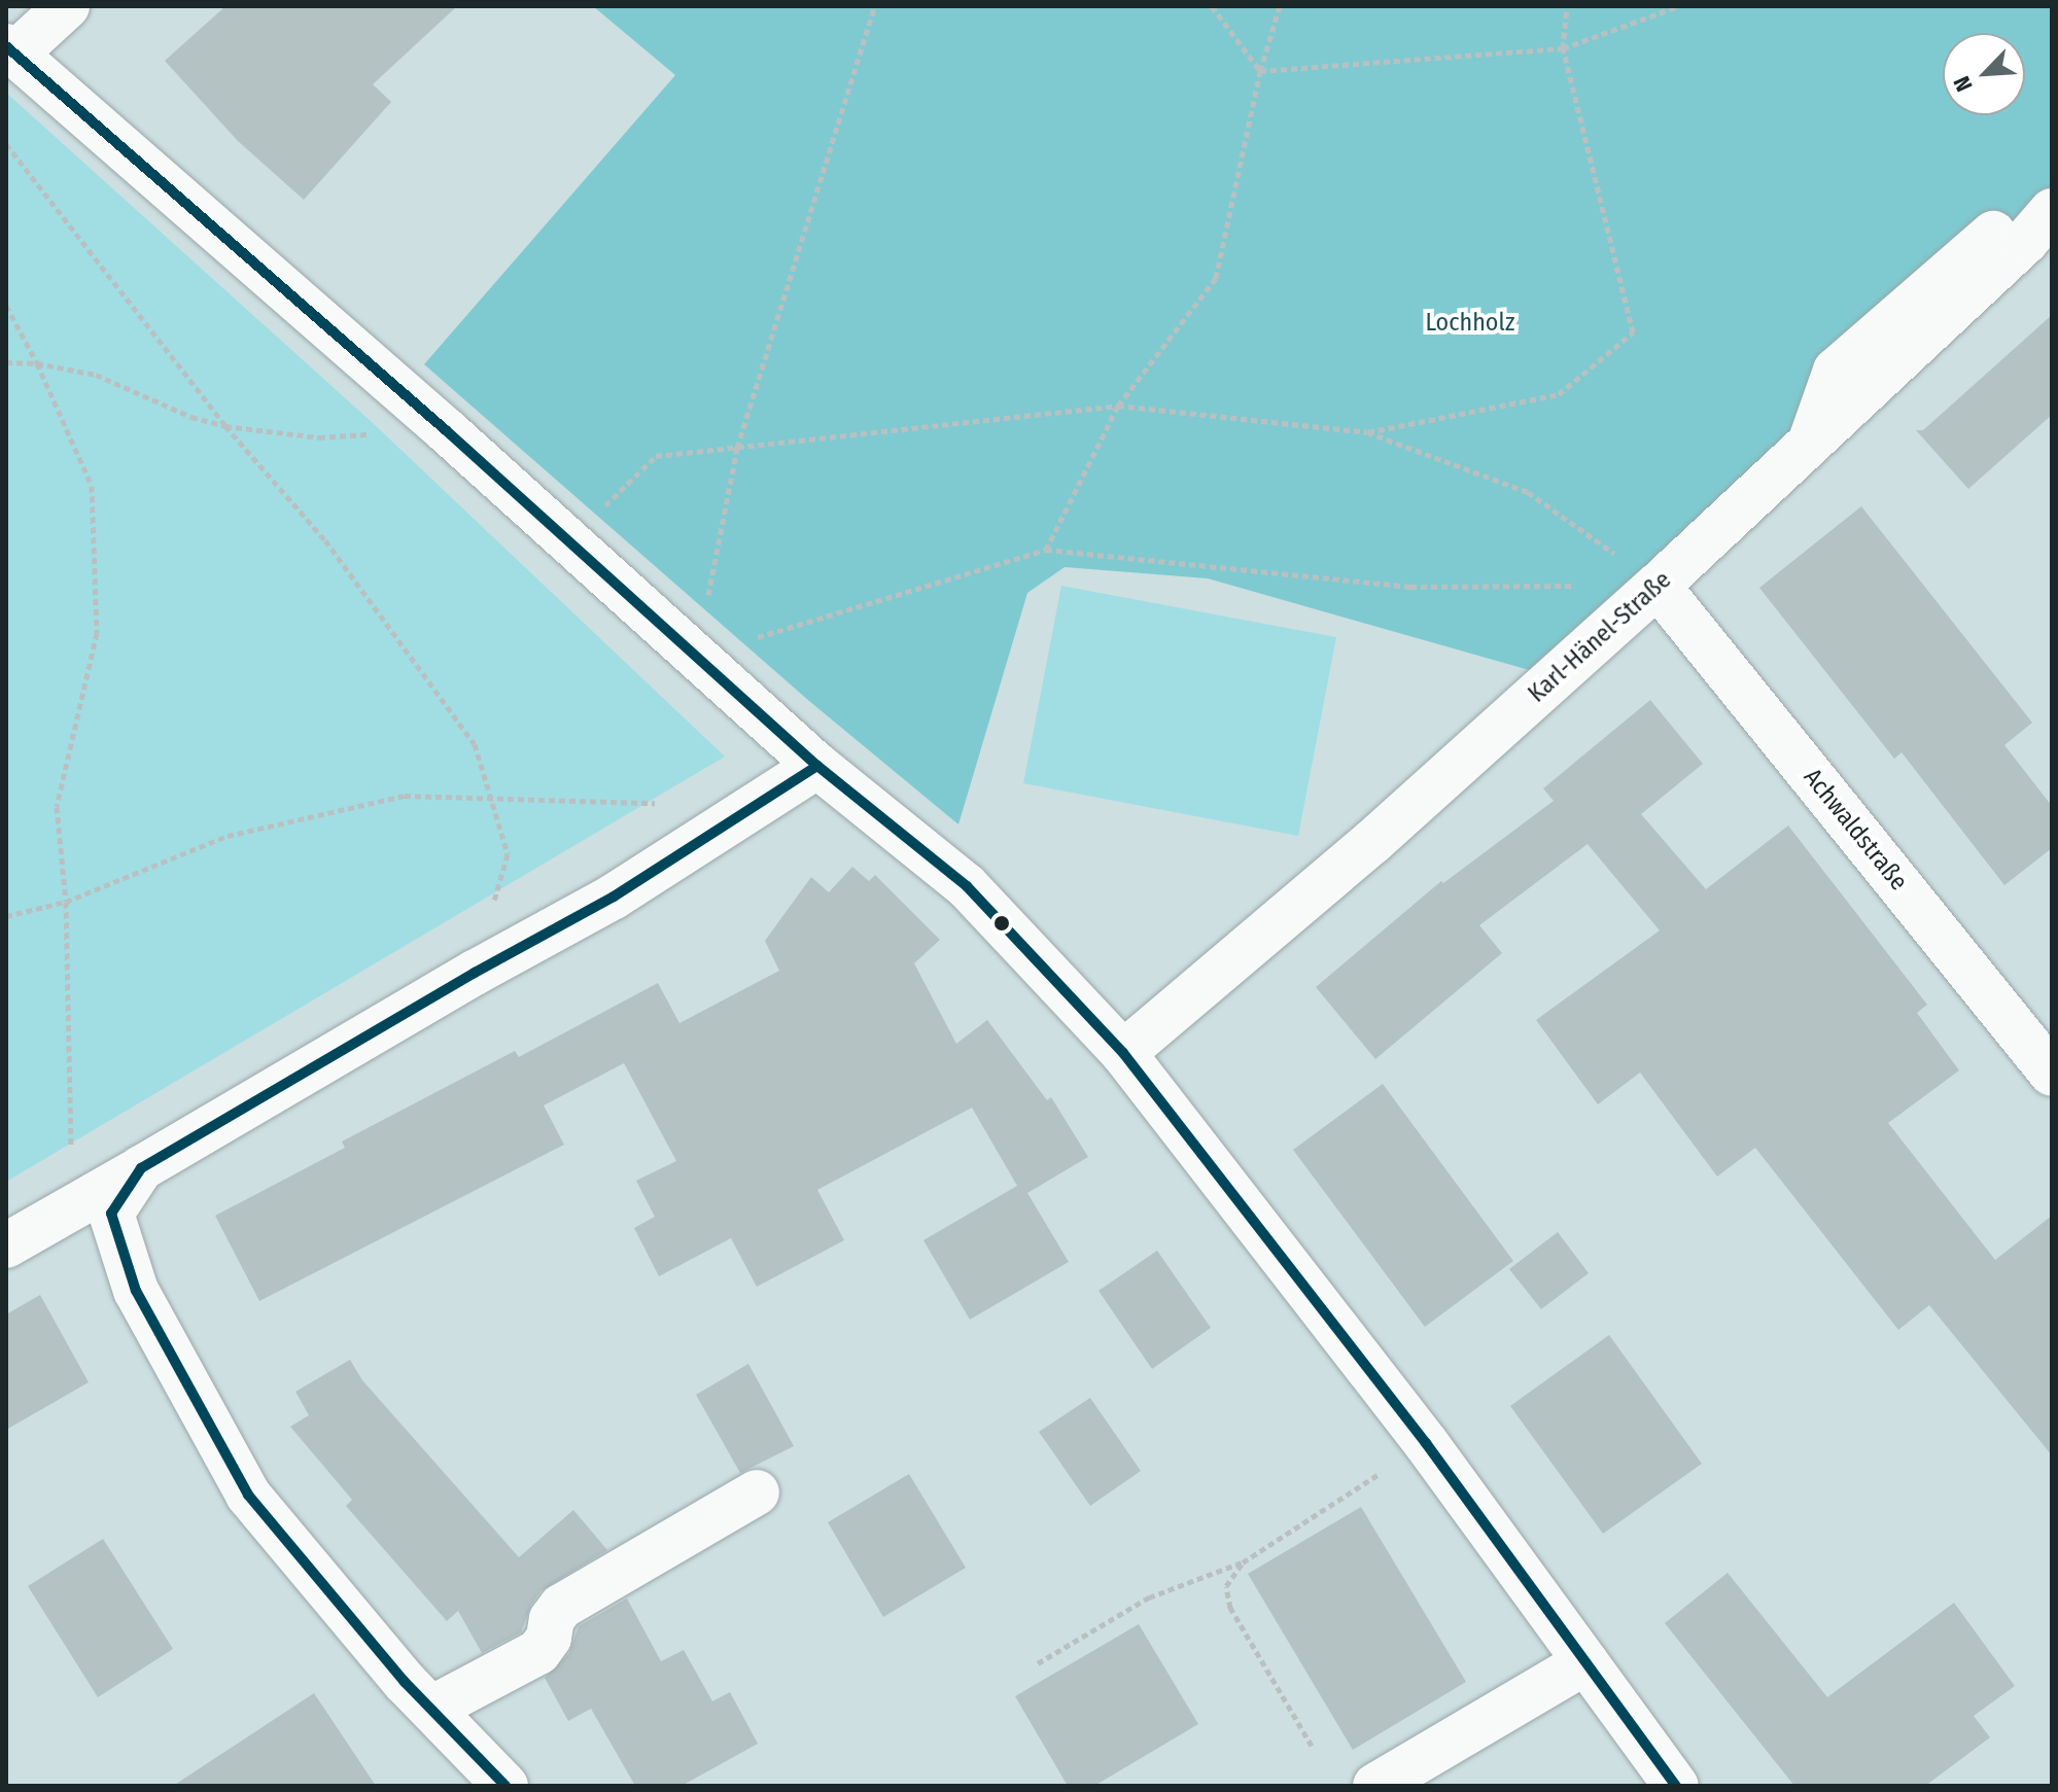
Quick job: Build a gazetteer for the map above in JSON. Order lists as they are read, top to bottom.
{
  "streets": {
    "street": ["Karl-Hänel-Straße", "Achwaldstraße"]
  },
  "crossings": [
    ["Karl-Hänel-Straße", "Achwaldstraße"]
  ],
  "parks": ["Lochholz"],
  "north": "bottom left"
}
